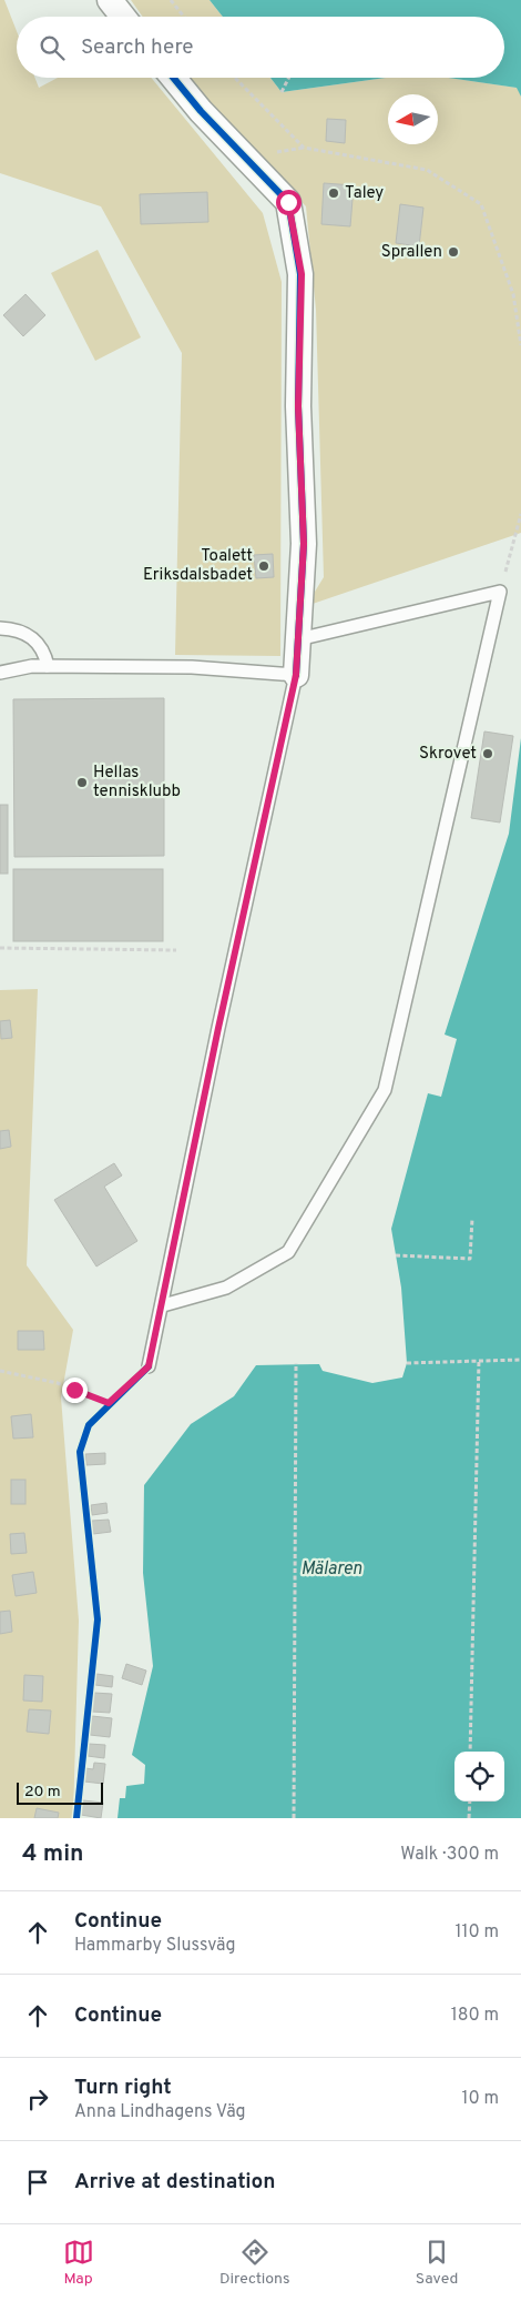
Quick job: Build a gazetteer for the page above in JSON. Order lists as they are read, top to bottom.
{
  "water": ["Mälaren"],
  "places": [
    "Taley",
    "Sprallen",
    "Toalett Eriksdalsbadet",
    "Skrovet",
    "Hellas tennisklubb"
  ],
  "scale_bar": "20 m",
  "north": "left",
  "page": {
    "search": "Search here",
    "scale": "20 m",
    "heading": ["4 min", "Walk · 300 m"],
    "list": [
      ["Continue", "Hammarby Slussväg", "110 m"],
      ["Continue", "180 m"],
      ["Turn right", "Anna Lindhagens Väg", "10 m"],
      "Arrive at destination"
    ],
    "nav": ["Map", "Directions", "Saved"]
  }
}
